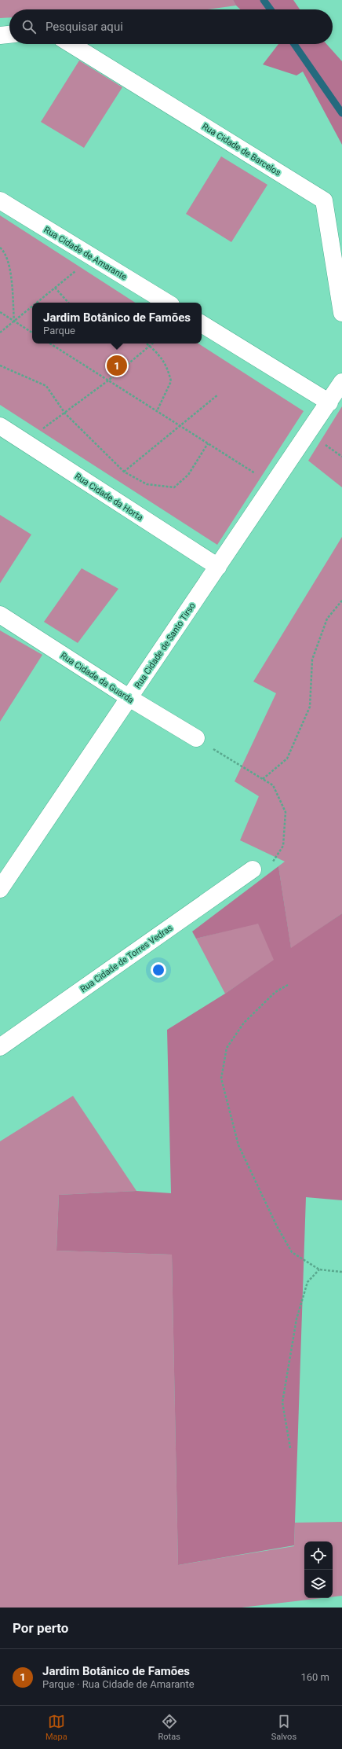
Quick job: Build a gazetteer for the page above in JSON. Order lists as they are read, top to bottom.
{
  "streets": {
    "street": [
      "Rua Cidade de Barcelos",
      "Rua Cidade de Amarante",
      "Rua Cidade da Horta",
      "Rua Cidade de Santo Tirso",
      "Rua Cidade da Guarda",
      "Rua Cidade de Torres Vedras"
    ]
  },
  "crossings": [
    ["Rua Cidade da Horta", "Rua Cidade de Santo Tirso"],
    ["Rua Cidade de Santo Tirso", "Rua Cidade da Guarda"]
  ],
  "page": {
    "search": "Pesquisar aqui",
    "popup": ["Jardim Botânico de Famões", "Parque"],
    "pins": "1",
    "heading": "Por perto",
    "list": [
      {
        "mark": "1",
        "name": "Jardim Botânico de Famões",
        "note": "Parque · Rua Cidade de Amarante",
        "value": "160 m"
      }
    ],
    "nav": ["Mapa", "Rotas", "Salvos"]
  }
}
